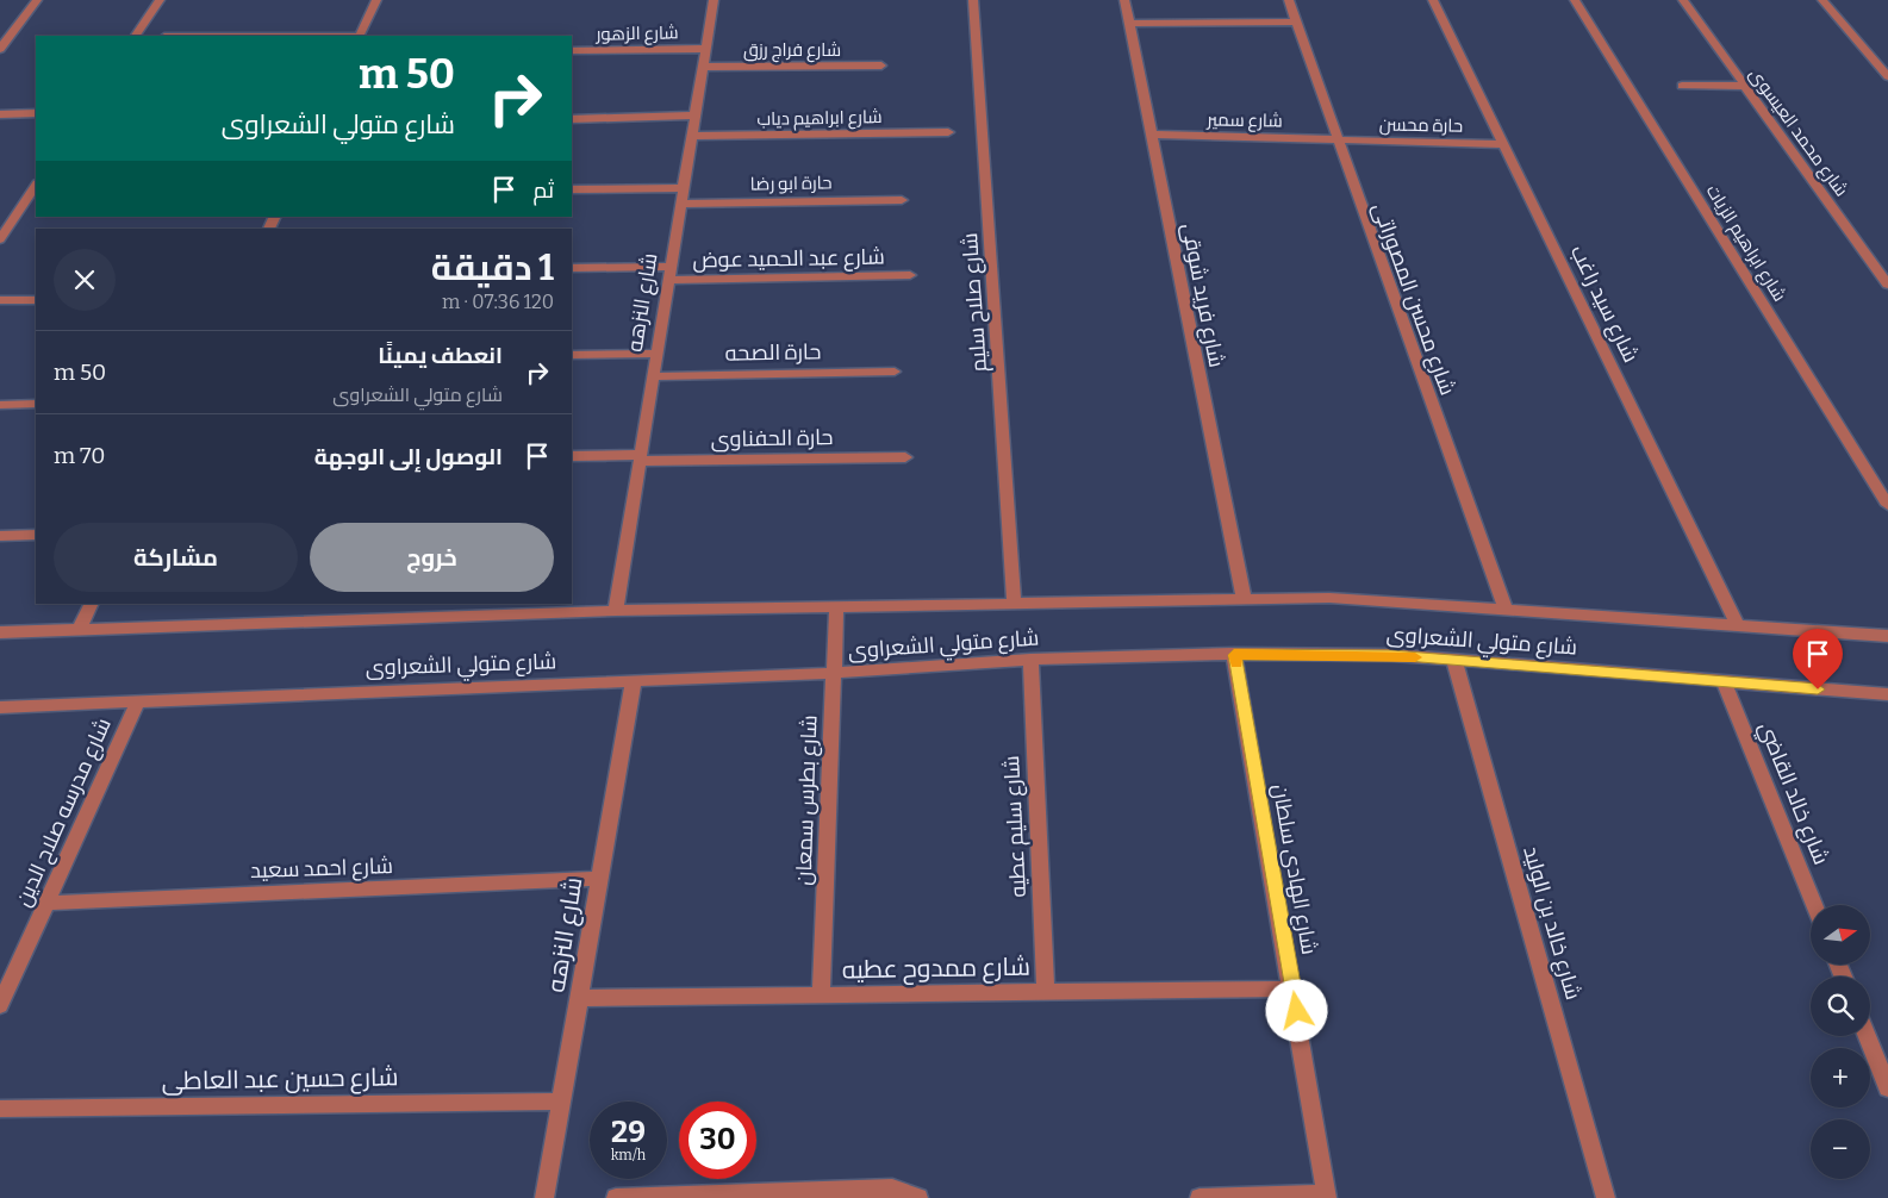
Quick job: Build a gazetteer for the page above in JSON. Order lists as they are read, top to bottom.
{
  "streets": {
    "street": [
      "شارع الزهور",
      "شارع فراج رزق",
      "شارع ابراهيم دياب",
      "شارع سمير",
      "حارة محسن",
      "شارع محمد العيسوى",
      "حارة ابو رضا",
      "شارع ابراهيم الزيات",
      "شارع عبد الحميد عوض",
      "شارع فريد شوقى",
      "شارع محسن المصوراتى",
      "شارع النزهه",
      "شارع صلاح سليم",
      "شارع سيد راغب",
      "حارة الصحه",
      "حارة الحفناوى",
      "شارع متولي الشعراوى",
      "شارع خالد القاضي",
      "شارع بطرس سمعان",
      "شارع مدرسه صلاح الدين",
      "شارع سليم عطيه",
      "شارع احمد سعيد",
      "شارع الهادى سلطان",
      "شارع خالد بن الوليد",
      "شارع ممدوح عطيه",
      "شارع حسين عبد العاطى"
    ]
  },
  "crossings": [
    ["شارع الزهور", "شارع النزهه"],
    ["شارع فراج رزق", "شارع النزهه"],
    ["شارع ابراهيم دياب", "شارع النزهه"],
    ["شارع سمير", "حارة محسن"],
    ["شارع سمير", "شارع فريد شوقى"],
    ["شارع سمير", "شارع محسن المصوراتى"],
    ["حارة محسن", "شارع محسن المصوراتى"],
    ["حارة محسن", "شارع سيد راغب"],
    ["حارة ابو رضا", "شارع النزهه"],
    ["شارع عبد الحميد عوض", "شارع النزهه"],
    ["شارع فريد شوقى", "شارع متولي الشعراوى"],
    ["شارع محسن المصوراتى", "شارع متولي الشعراوى"],
    ["شارع النزهه", "حارة الصحه"],
    ["شارع النزهه", "حارة الحفناوى"],
    ["شارع النزهه", "شارع متولي الشعراوى"],
    ["شارع النزهه", "شارع احمد سعيد"],
    ["شارع النزهه", "شارع ممدوح عطيه"],
    ["شارع النزهه", "شارع حسين عبد العاطى"],
    ["شارع صلاح سليم", "شارع متولي الشعراوى"],
    ["شارع سيد راغب", "شارع متولي الشعراوى"],
    ["شارع متولي الشعراوى", "شارع خالد القاضي"],
    ["شارع متولي الشعراوى", "شارع بطرس سمعان"],
    ["شارع متولي الشعراوى", "شارع مدرسه صلاح الدين"],
    ["شارع متولي الشعراوى", "شارع سليم عطيه"],
    ["شارع متولي الشعراوى", "شارع الهادى سلطان"],
    ["شارع متولي الشعراوى", "شارع خالد بن الوليد"],
    ["شارع بطرس سمعان", "شارع ممدوح عطيه"],
    ["شارع مدرسه صلاح الدين", "شارع احمد سعيد"],
    ["شارع سليم عطيه", "شارع ممدوح عطيه"],
    ["شارع الهادى سلطان", "شارع ممدوح عطيه"]
  ],
  "north": "right",
  "page": {
    "turn": ["50 m", "شارع متولي الشعراوى"],
    "then": "ثم",
    "heading": ["1 دقيقة", "120 m · 07:36"],
    "list": [
      {
        "name": "انعطف يمينًا",
        "note": "شارع متولي الشعراوى",
        "value": "50 m"
      },
      {
        "name": "الوصول إلى الوجهة",
        "value": "70 m"
      }
    ],
    "buttons": ["خروج", "مشاركة"],
    "map_buttons": ["+", "−"],
    "speed": "29 km/h",
    "limit": "30"
  }
}
